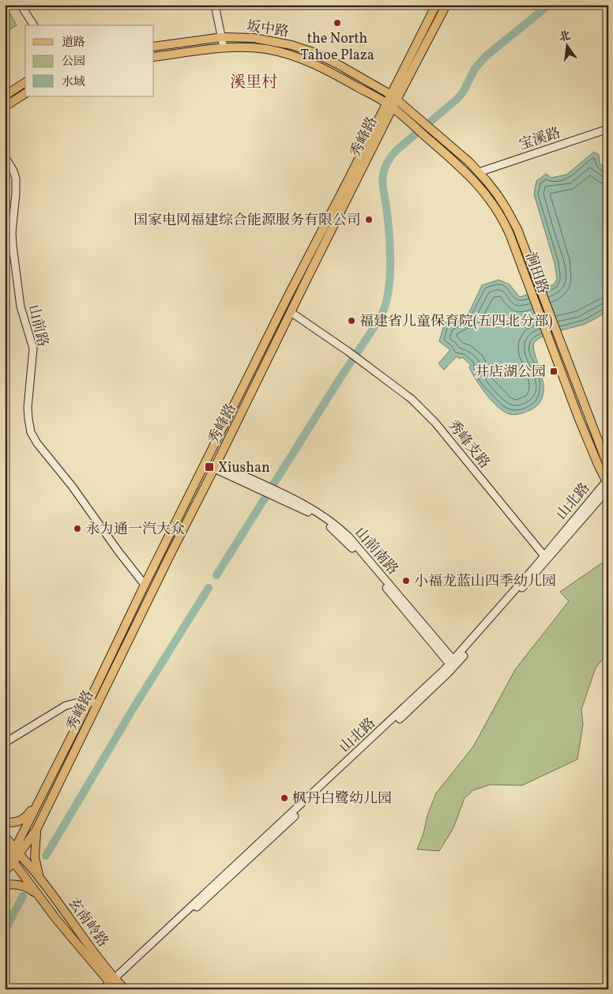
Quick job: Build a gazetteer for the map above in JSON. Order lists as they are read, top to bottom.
{
  "streets": {
    "main road": [
      "坂中路",
      "秀峰路",
      "宝溪路",
      "涧田路",
      "山前路",
      "秀峰支路",
      "山北路",
      "山前南路",
      "玄南岭路"
    ]
  },
  "crossings": [
    ["坂中路", "秀峰路"],
    ["坂中路", "涧田路"],
    ["秀峰路", "涧田路"],
    ["秀峰路", "山前路"],
    ["秀峰路", "秀峰支路"],
    ["秀峰路", "山前南路"],
    ["秀峰路", "玄南岭路"],
    ["宝溪路", "涧田路"],
    ["涧田路", "山北路"],
    ["秀峰支路", "山北路"],
    ["山北路", "山前南路"],
    ["山北路", "玄南岭路"]
  ],
  "districts": ["溪里村"],
  "places": {
    "other": [
      "the North Tahoe Plaza",
      "国家电网福建综合能源服务有限公司",
      "福建省儿童保育院(五四北分部)",
      "永力通一汽大众",
      "小福龙蓝山四季幼儿园",
      "枫丹白鹭幼儿园"
    ],
    "transit": ["井店湖公园", "Xiushan"]
  },
  "legend": ["道路", "公园", "水域"],
  "north": "top"
}
